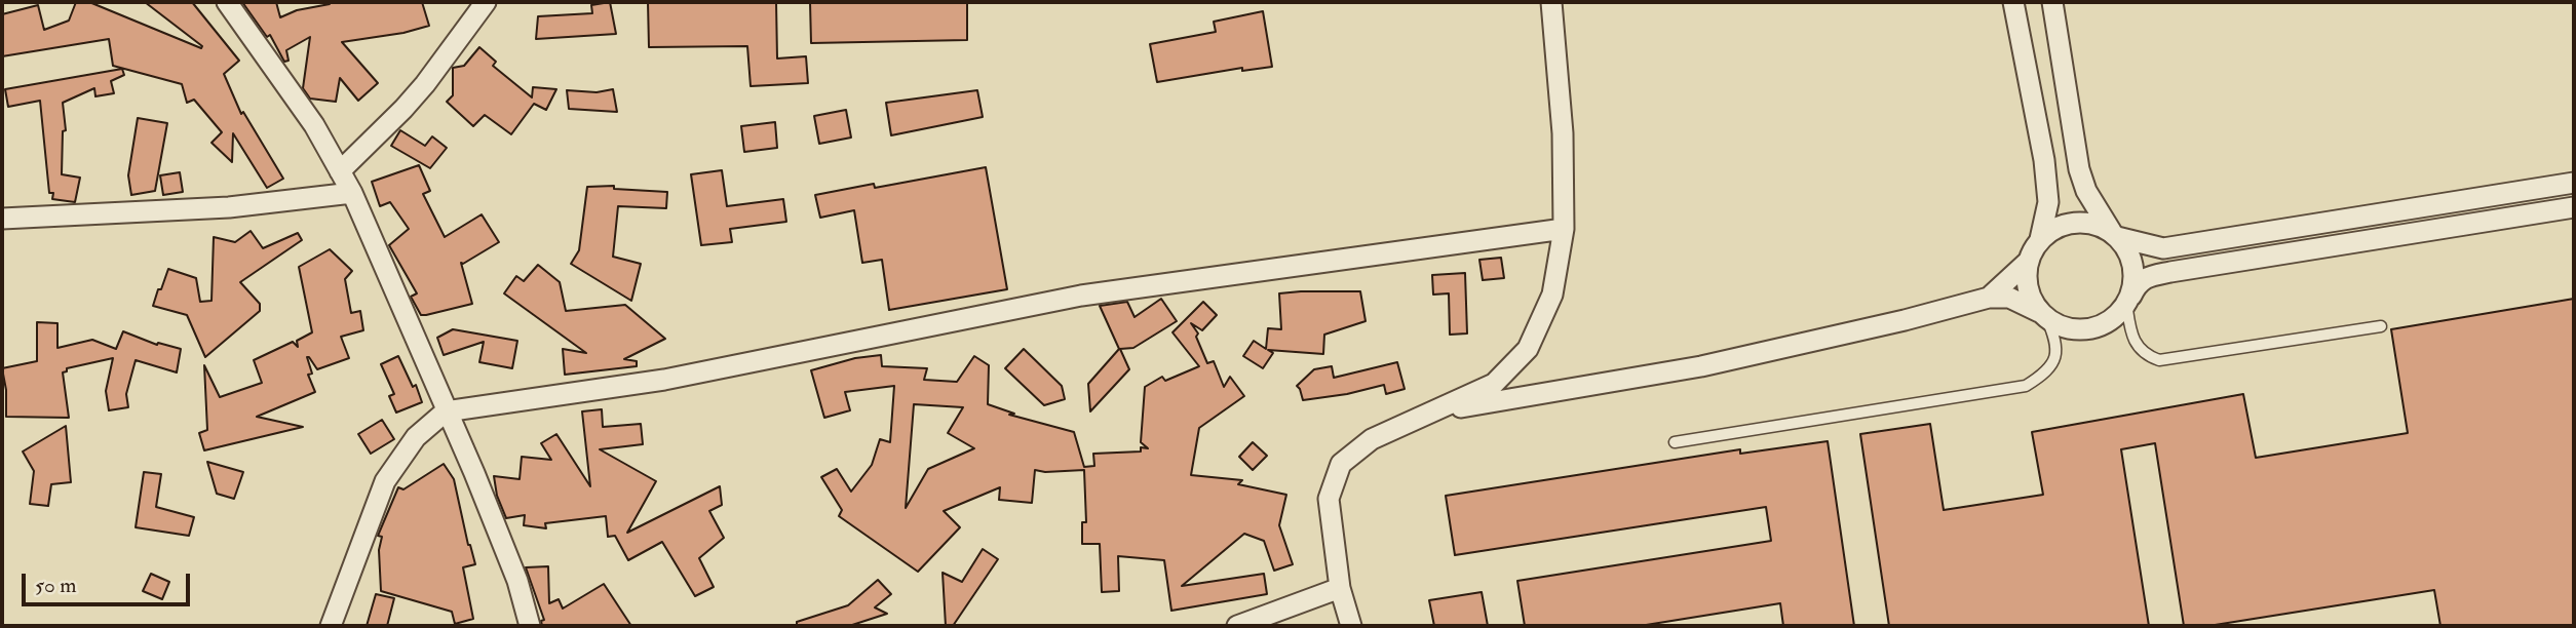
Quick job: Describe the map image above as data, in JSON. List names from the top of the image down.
{
  "scale_bar": "50 m"
}
